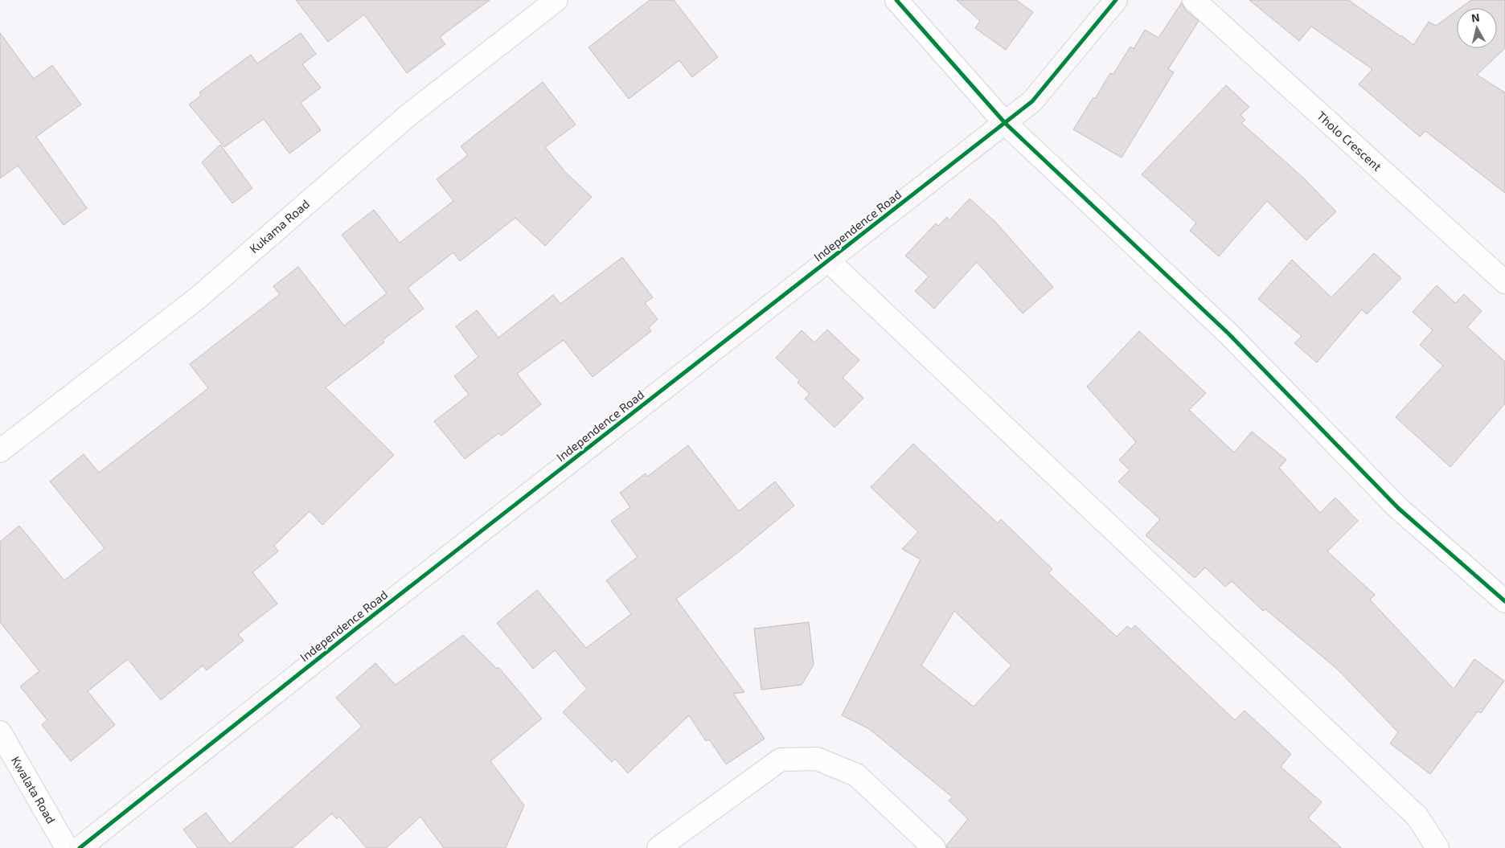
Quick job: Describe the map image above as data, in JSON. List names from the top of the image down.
{
  "streets": {
    "street": [
      "Tholo Crescent",
      "Independence Road",
      "Kukama Road",
      "Kwalata Road"
    ]
  },
  "north": "top"
}
